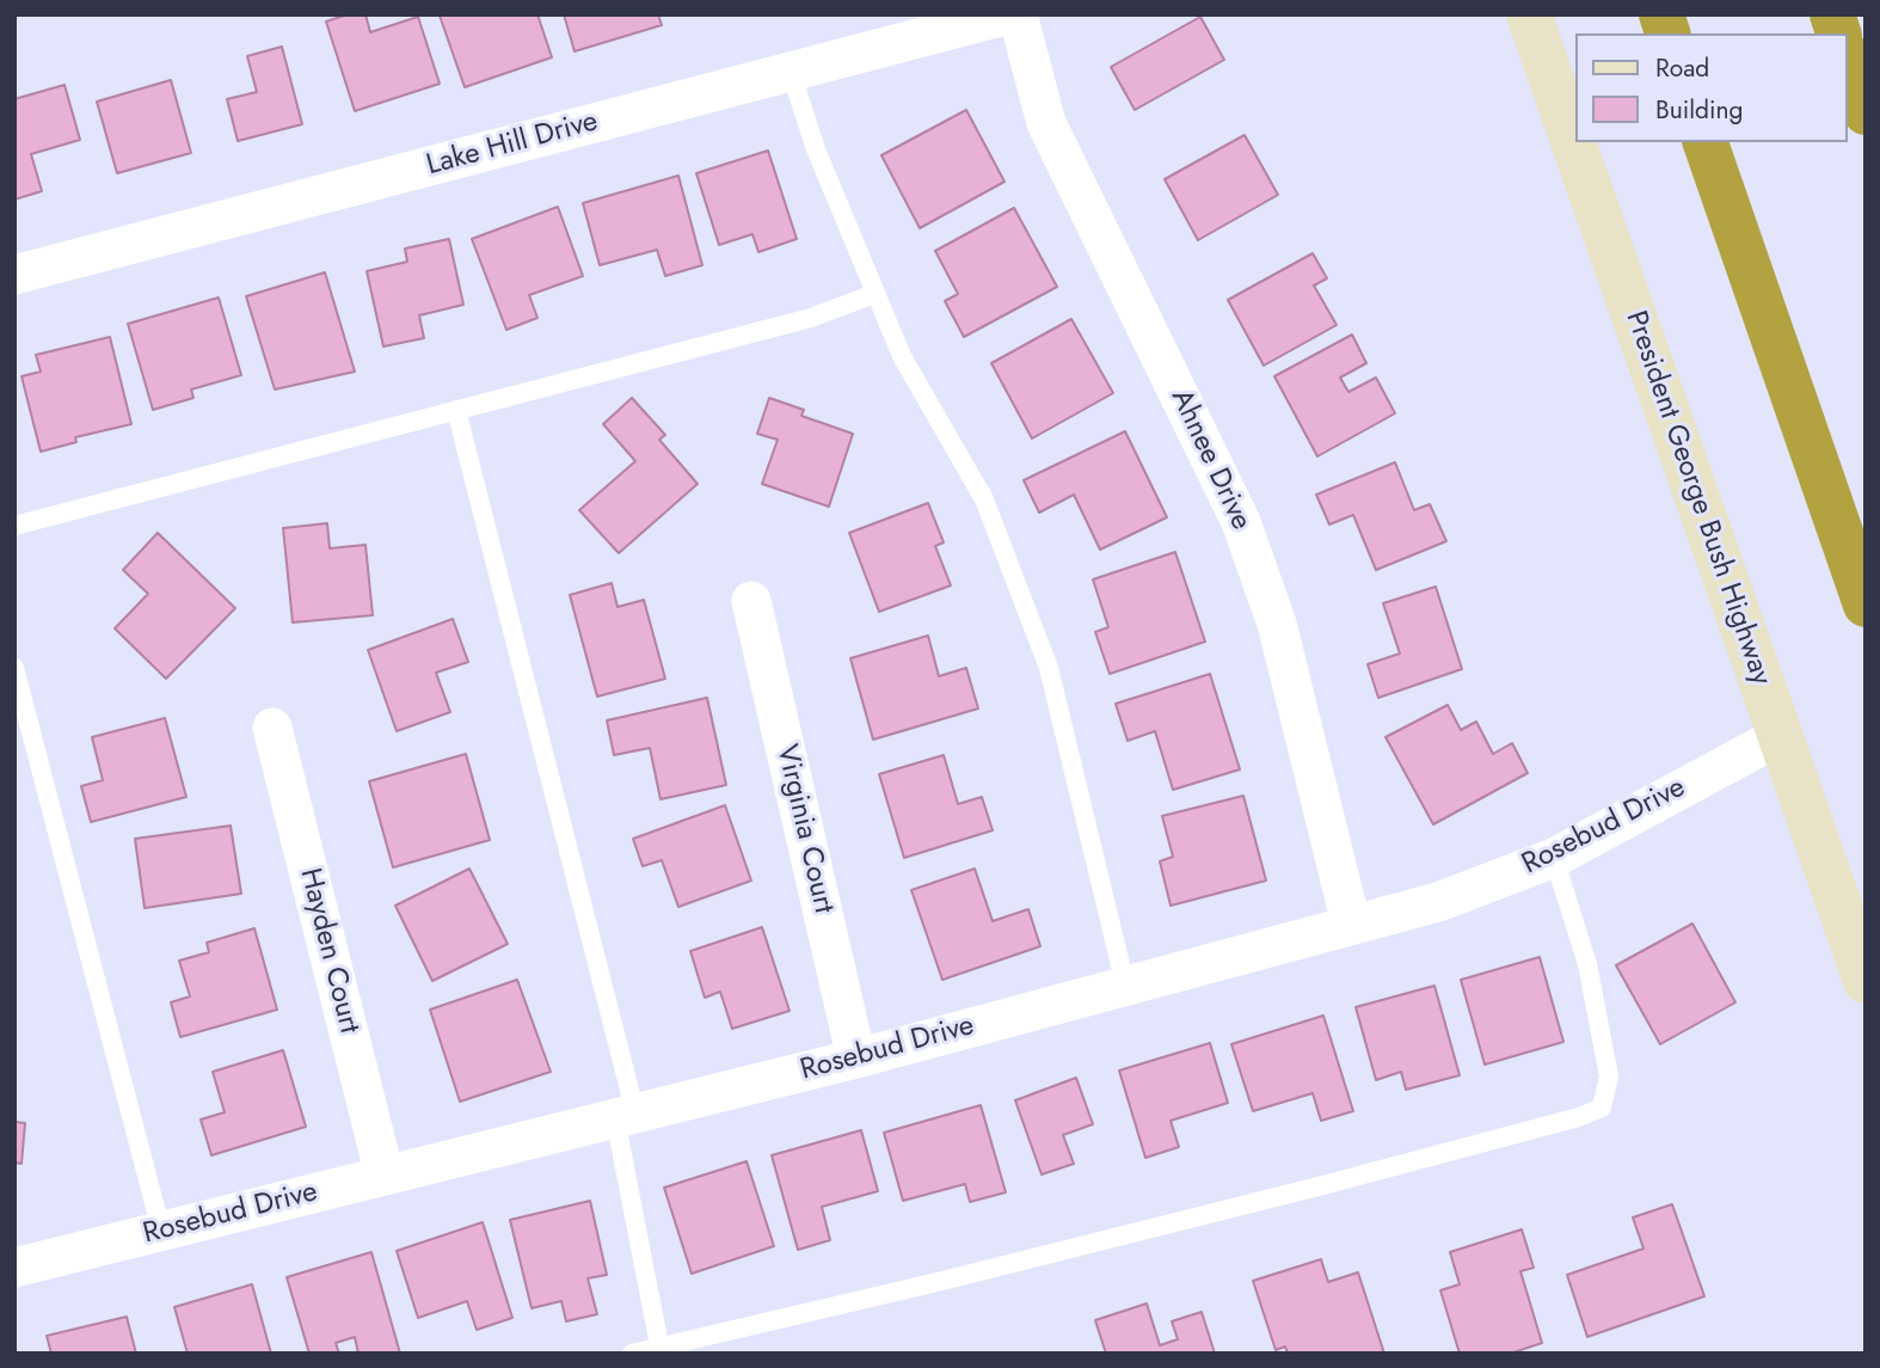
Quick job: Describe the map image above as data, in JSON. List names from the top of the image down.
{
  "streets": {
    "main road": ["President George Bush Highway"],
    "street": [
      "Lake Hill Drive",
      "Ahnee Drive",
      "Rosebud Drive",
      "Virginia Court",
      "Hayden Court"
    ]
  },
  "crossings": [
    ["Ahnee Drive", "Rosebud Drive"],
    ["President George Bush Highway", "Rosebud Drive"],
    ["Rosebud Drive", "Virginia Court"],
    ["Rosebud Drive", "Hayden Court"]
  ],
  "legend": ["Road", "Building"]
}
